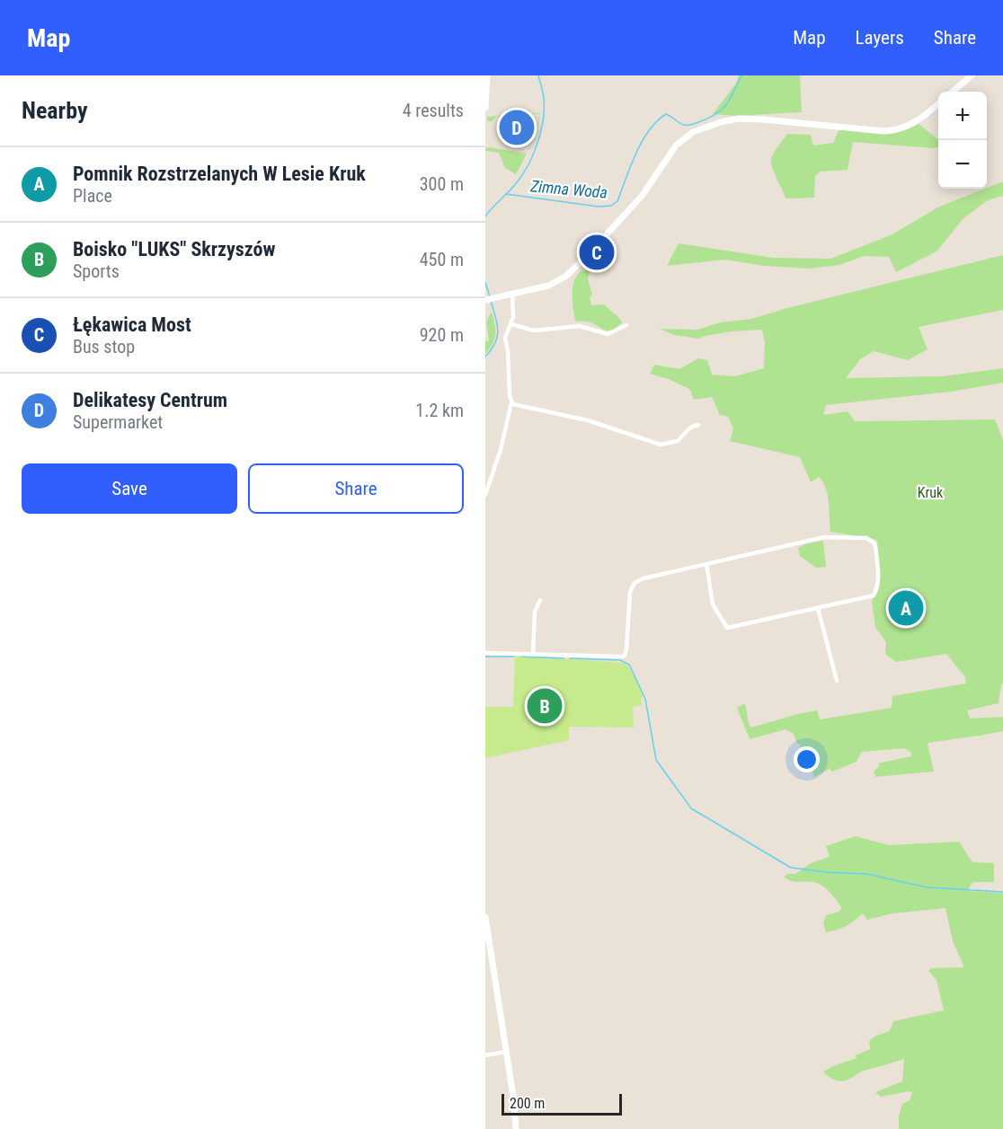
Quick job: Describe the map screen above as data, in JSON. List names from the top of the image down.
{
  "water": ["Zimna Woda"],
  "parks": ["Kruk"],
  "scale_bar": "200 m",
  "page": {
    "header": "Map",
    "nav": ["Map", "Layers", "Share"],
    "heading": ["Nearby", "4 results"],
    "map_buttons": ["+", "−"],
    "pins": [
      "D",
      "C",
      "A",
      "B"
    ],
    "list": [
      {
        "mark": "A",
        "name": "Pomnik Rozstrzelanych W Lesie Kruk",
        "note": "Place",
        "value": "300 m"
      },
      {
        "mark": "B",
        "name": "Boisko \"LUKS\" Skrzyszów",
        "note": "Sports",
        "value": "450 m"
      },
      {
        "mark": "C",
        "name": "Łękawica Most",
        "note": "Bus stop",
        "value": "920 m"
      },
      {
        "mark": "D",
        "name": "Delikatesy Centrum",
        "note": "Supermarket",
        "value": "1.2 km"
      }
    ],
    "buttons": ["Save", "Share"],
    "scale": "200 m"
  }
}
